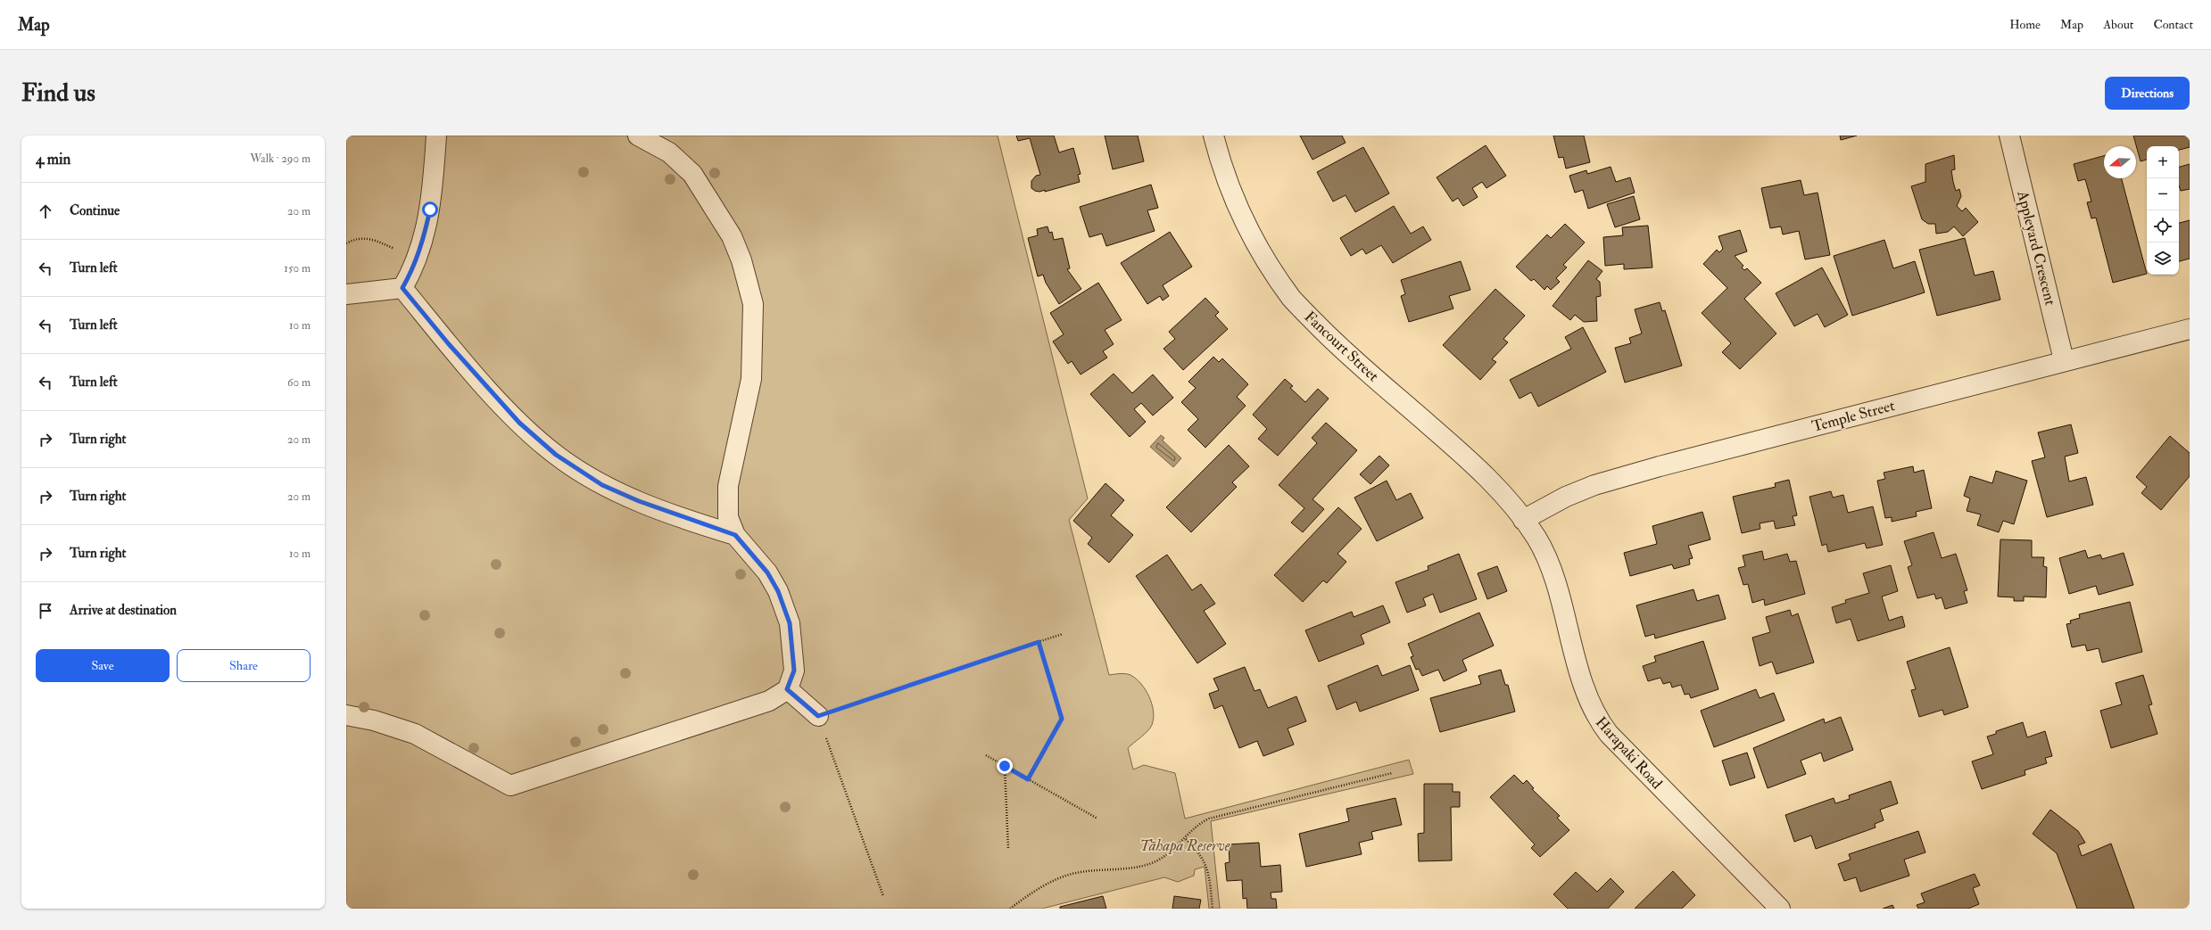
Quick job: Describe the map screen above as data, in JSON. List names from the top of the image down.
{
  "streets": {
    "street": [
      "Appleyard Crescent",
      "Fancourt Street",
      "Temple Street",
      "Harapaki Road"
    ]
  },
  "crossings": [
    ["Appleyard Crescent", "Temple Street"],
    ["Fancourt Street", "Temple Street"],
    ["Fancourt Street", "Harapaki Road"],
    ["Temple Street", "Harapaki Road"]
  ],
  "parks": ["Tāhapa Reserve"],
  "north": "left",
  "page": {
    "header": "Map",
    "nav": [
      "Home",
      "Map",
      "About",
      "Contact"
    ],
    "buttons": [
      "Directions",
      ["Save", "Share"]
    ],
    "title": "Find us",
    "heading": ["4 min", "Walk · 290 m"],
    "map_buttons": ["+", "−"],
    "list": [
      ["Continue", "20 m"],
      ["Turn left", "150 m"],
      ["Turn left", "10 m"],
      ["Turn left", "60 m"],
      ["Turn right", "20 m"],
      ["Turn right", "20 m"],
      ["Turn right", "10 m"],
      "Arrive at destination"
    ]
  }
}
